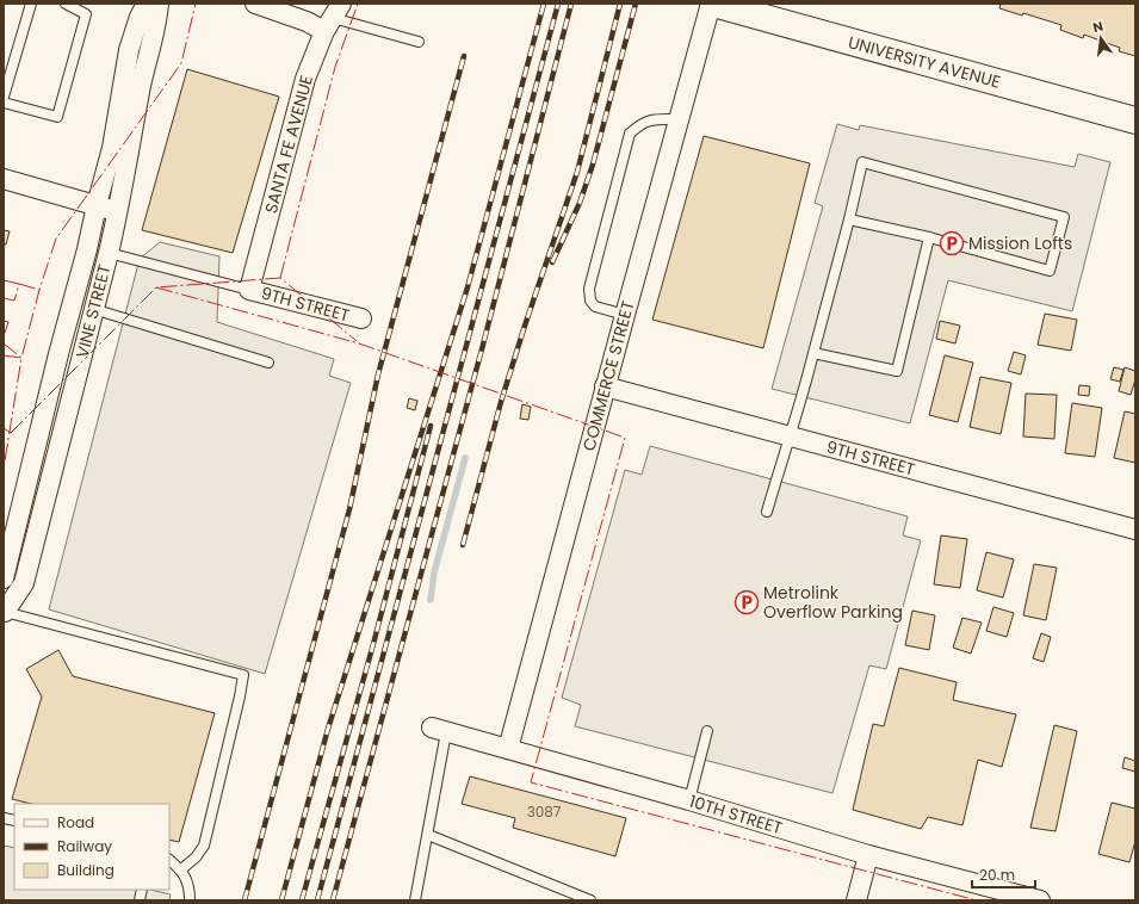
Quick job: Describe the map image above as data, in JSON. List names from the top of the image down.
{
  "streets": {
    "main road": ["UNIVERSITY AVENUE"],
    "street": [
      "SANTA FE AVENUE",
      "9TH STREET",
      "VINE STREET",
      "COMMERCE STREET",
      "10TH STREET"
    ]
  },
  "crossings": [
    ["UNIVERSITY AVENUE", "COMMERCE STREET"],
    ["SANTA FE AVENUE", "9TH STREET"],
    ["9TH STREET", "COMMERCE STREET"],
    ["COMMERCE STREET", "10TH STREET"]
  ],
  "places": {
    "parking": ["Mission Lofts", "Metrolink Overflow Parking"]
  },
  "house_numbers": ["3087"],
  "legend": ["Road", "Railway", "Building"],
  "scale_bar": "20 m",
  "north": "top"
}
